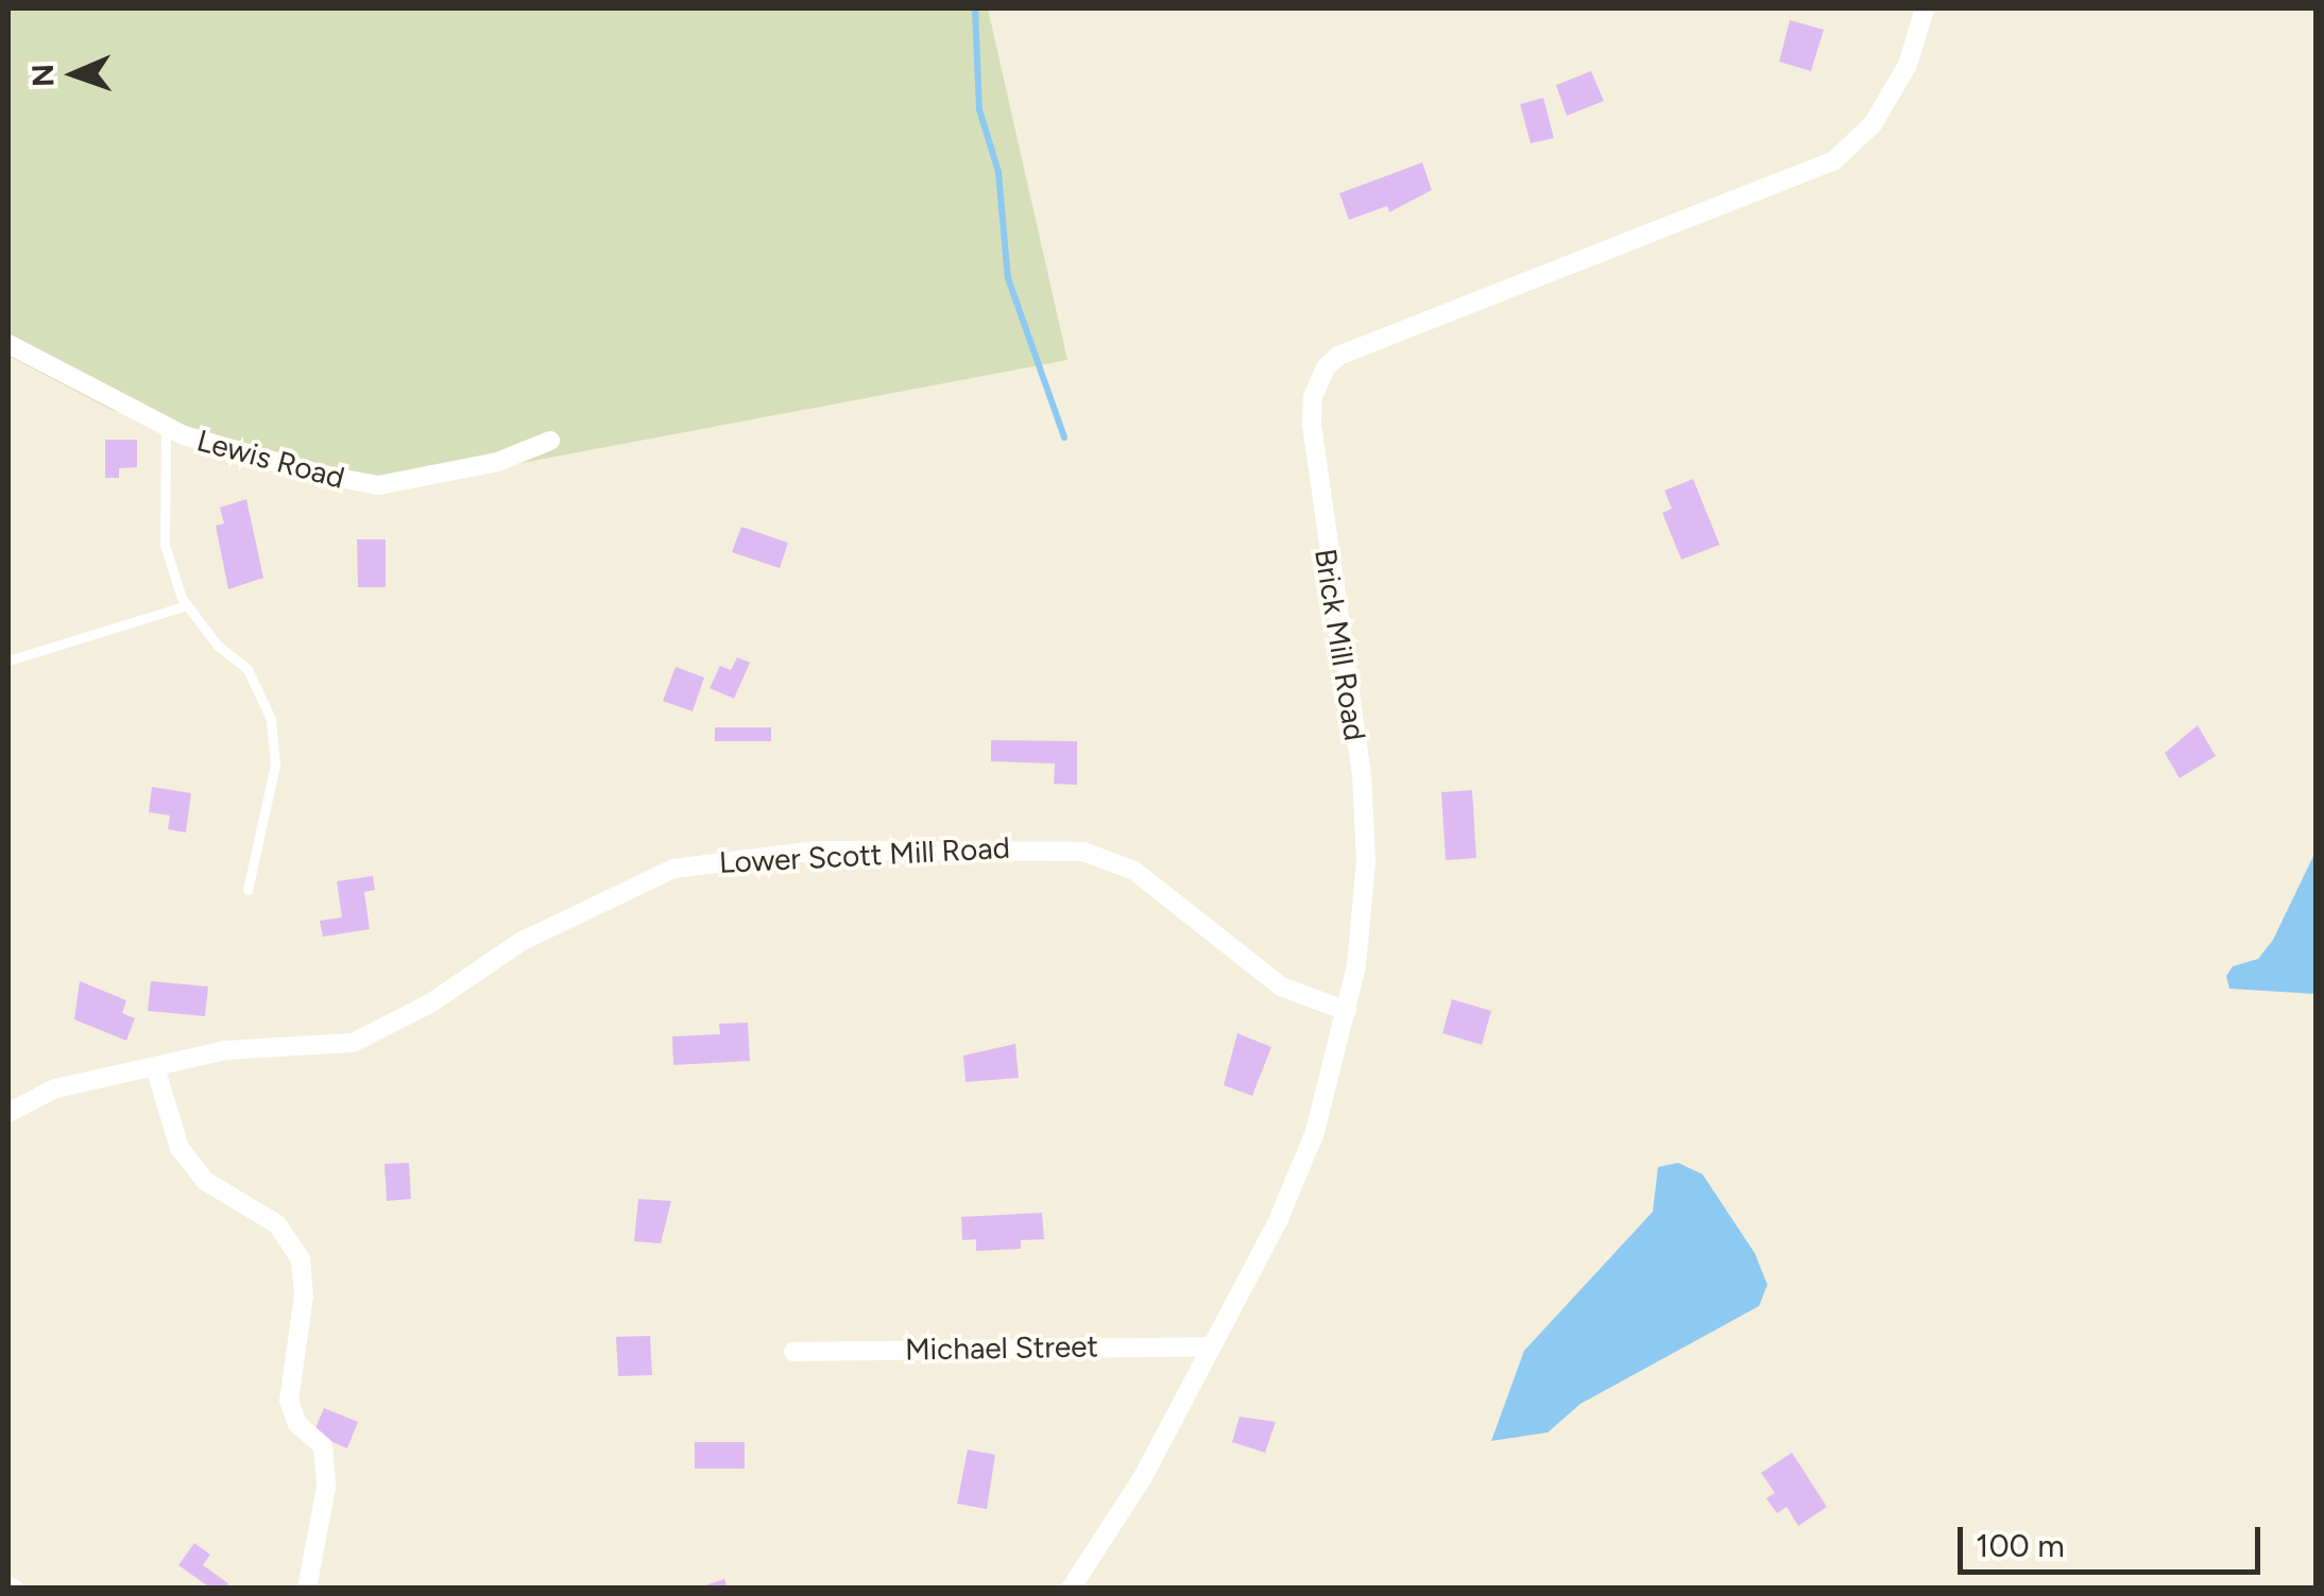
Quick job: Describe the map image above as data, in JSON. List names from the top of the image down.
{
  "streets": {
    "street": [
      "Lewis Road",
      "Brick Mill Road",
      "Lower Scott Mill Road",
      "Michael Street"
    ]
  },
  "crossings": [
    ["Brick Mill Road", "Lower Scott Mill Road"],
    ["Brick Mill Road", "Michael Street"]
  ],
  "scale_bar": "100 m",
  "north": "left"
}
